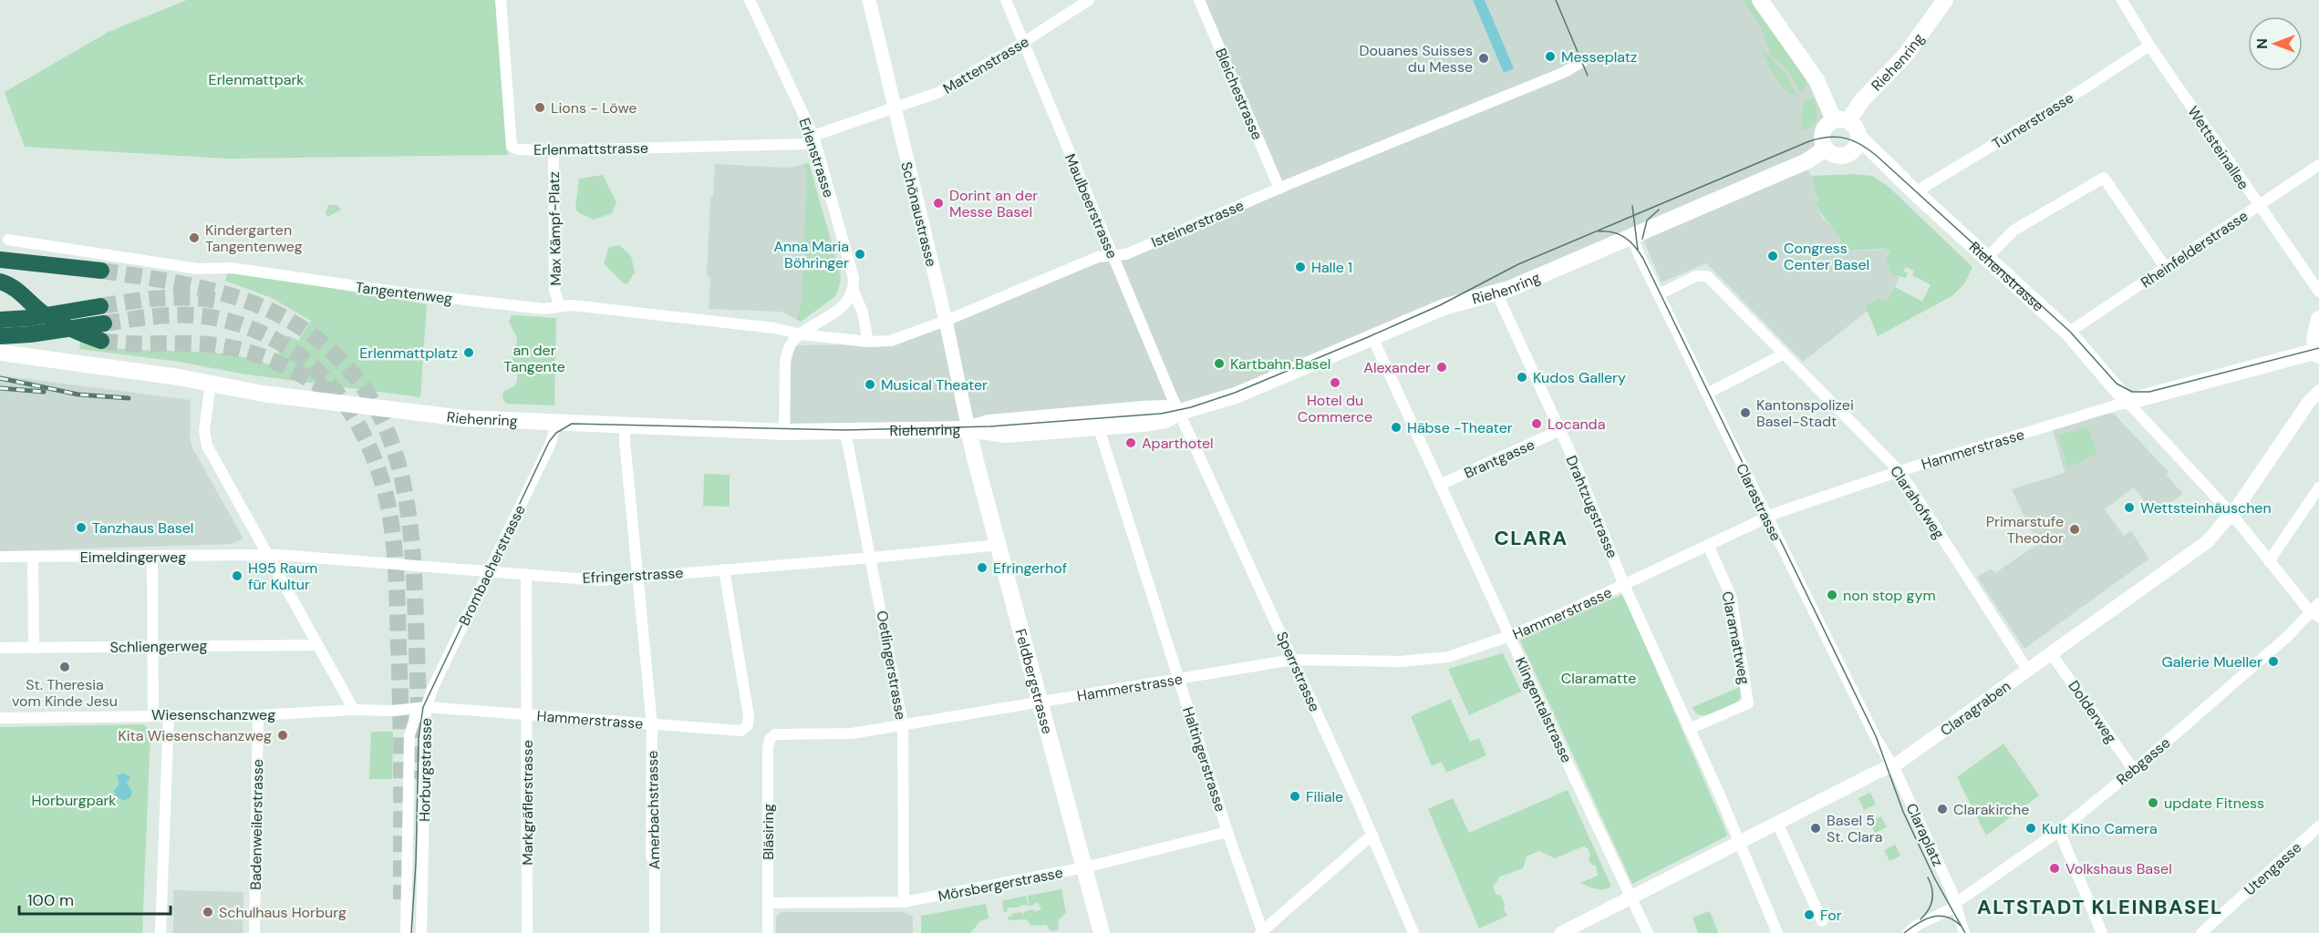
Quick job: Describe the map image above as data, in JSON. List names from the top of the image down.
{
  "streets": {
    "main road": [
      "Riehenring",
      "Riehenstrasse",
      "Hammerstrasse",
      "Feldbergstrasse"
    ],
    "street": [
      "Mattenstrasse",
      "Bleichestrasse",
      "Turnerstrasse",
      "Wettsteinallee",
      "Erlenmattstrasse",
      "Erlenstrasse",
      "Maulbeerstrasse",
      "Schönaustrasse",
      "Isteinerstrasse",
      "Max Kämpf-Platz",
      "Rheinfelderstrasse",
      "Tangentenweg",
      "Brantgasse",
      "Clarastrasse",
      "Clarahofweg",
      "Drahtzugstrasse",
      "Eimeldingerweg",
      "Brombacherstrasse",
      "Efringerstrasse",
      "Claramattweg",
      "Schliengerweg",
      "Oetlingerstrasse",
      "Sperrstrasse",
      "Claragraben",
      "Klingentalstrasse",
      "Dolderweg",
      "Wiesenschanzweg",
      "Haltingerstrasse",
      "Rebgasse",
      "Horburgstrasse",
      "Markgräflerstrasse",
      "Amerbachstrasse",
      "Badenweilerstrasse",
      "Bläsiring",
      "Claraplatz",
      "Utengasse",
      "Mörsbergerstrasse"
    ]
  },
  "crossings": [
    ["Riehenring", "Maulbeerstrasse"],
    ["Riehenring", "Schönaustrasse"],
    ["Riehenring", "Riehenstrasse"],
    ["Riehenring", "Clarastrasse"],
    ["Riehenring", "Drahtzugstrasse"],
    ["Riehenring", "Brombacherstrasse"],
    ["Riehenring", "Oetlingerstrasse"],
    ["Riehenring", "Sperrstrasse"],
    ["Riehenring", "Feldbergstrasse"],
    ["Riehenring", "Klingentalstrasse"],
    ["Riehenring", "Haltingerstrasse"],
    ["Riehenring", "Amerbachstrasse"],
    ["Mattenstrasse", "Erlenmattstrasse"],
    ["Mattenstrasse", "Erlenstrasse"],
    ["Mattenstrasse", "Maulbeerstrasse"],
    ["Mattenstrasse", "Schönaustrasse"],
    ["Bleichestrasse", "Isteinerstrasse"],
    ["Turnerstrasse", "Wettsteinallee"],
    ["Turnerstrasse", "Riehenstrasse"],
    ["Wettsteinallee", "Rheinfelderstrasse"],
    ["Erlenmattstrasse", "Erlenstrasse"],
    ["Erlenmattstrasse", "Max Kämpf-Platz"],
    ["Erlenstrasse", "Isteinerstrasse"],
    ["Maulbeerstrasse", "Isteinerstrasse"],
    ["Maulbeerstrasse", "Sperrstrasse"],
    ["Schönaustrasse", "Isteinerstrasse"],
    ["Schönaustrasse", "Feldbergstrasse"],
    ["Isteinerstrasse", "Tangentenweg"],
    ["Max Kämpf-Platz", "Tangentenweg"],
    ["Rheinfelderstrasse", "Riehenstrasse"],
    ["Riehenstrasse", "Hammerstrasse"],
    ["Hammerstrasse", "Clarastrasse"],
    ["Hammerstrasse", "Clarahofweg"],
    ["Hammerstrasse", "Drahtzugstrasse"],
    ["Hammerstrasse", "Brombacherstrasse"],
    ["Hammerstrasse", "Efringerstrasse"],
    ["Hammerstrasse", "Claramattweg"],
    ["Hammerstrasse", "Oetlingerstrasse"],
    ["Hammerstrasse", "Sperrstrasse"],
    ["Hammerstrasse", "Feldbergstrasse"],
    ["Hammerstrasse", "Klingentalstrasse"],
    ["Hammerstrasse", "Wiesenschanzweg"],
    ["Hammerstrasse", "Haltingerstrasse"],
    ["Hammerstrasse", "Horburgstrasse"],
    ["Hammerstrasse", "Markgräflerstrasse"],
    ["Hammerstrasse", "Amerbachstrasse"],
    ["Hammerstrasse", "Bläsiring"],
    ["Brantgasse", "Drahtzugstrasse"],
    ["Brantgasse", "Klingentalstrasse"],
    ["Clarastrasse", "Clarahofweg"],
    ["Clarastrasse", "Claragraben"],
    ["Clarastrasse", "Claraplatz"],
    ["Clarahofweg", "Claragraben"],
    ["Drahtzugstrasse", "Claramattweg"],
    ["Drahtzugstrasse", "Claragraben"],
    ["Eimeldingerweg", "Efringerstrasse"],
    ["Brombacherstrasse", "Efringerstrasse"],
    ["Brombacherstrasse", "Wiesenschanzweg"],
    ["Brombacherstrasse", "Horburgstrasse"],
    ["Efringerstrasse", "Oetlingerstrasse"],
    ["Efringerstrasse", "Feldbergstrasse"],
    ["Efringerstrasse", "Markgräflerstrasse"],
    ["Efringerstrasse", "Amerbachstrasse"],
    ["Oetlingerstrasse", "Mörsbergerstrasse"],
    ["Feldbergstrasse", "Mörsbergerstrasse"],
    ["Claragraben", "Klingentalstrasse"],
    ["Claragraben", "Dolderweg"],
    ["Claragraben", "Claraplatz"],
    ["Dolderweg", "Rebgasse"],
    ["Wiesenschanzweg", "Horburgstrasse"],
    ["Wiesenschanzweg", "Badenweilerstrasse"],
    ["Haltingerstrasse", "Mörsbergerstrasse"],
    ["Rebgasse", "Claraplatz"],
    ["Bläsiring", "Mörsbergerstrasse"]
  ],
  "districts": ["CLARA", "ALTSTADT KLEINBASEL"],
  "parks": [
    "Erlenmattpark",
    "an der Tangente",
    "Claramatte",
    "Horburgpark"
  ],
  "places": [
    "Messeplatz",
    "Douanes Suisses du Messe",
    "Lions - Löwe",
    "Dorint an der Messe Basel",
    "Kindergarten Tangentenweg",
    "Anna Maria Böhringer",
    "Congress Center Basel",
    "Halle 1",
    "Erlenmattplatz",
    "Kartbahn Basel",
    "Alexander",
    "Kudos Gallery",
    "Hotel du Commerce",
    "Musical Theater",
    "Kantonspolizei Basel-Stadt",
    "Locanda",
    "Häbse -Theater",
    "Aparthotel",
    "Wettsteinhäuschen",
    "Tanzhaus Basel",
    "Primarstufe Theodor",
    "Efringerhof",
    "H95 Raum für Kultur",
    "non stop gym",
    "Galerie Mueller",
    "St. Theresia vom Kinde Jesu",
    "Kita Wiesenschanzweg",
    "Filiale",
    "update Fitness",
    "Clarakirche",
    "Basel 5 St. Clara",
    "Kult Kino Camera",
    "Volkshaus Basel",
    "Schulhaus Horburg",
    "For"
  ],
  "scale_bar": "100 m",
  "north": "left"
}
